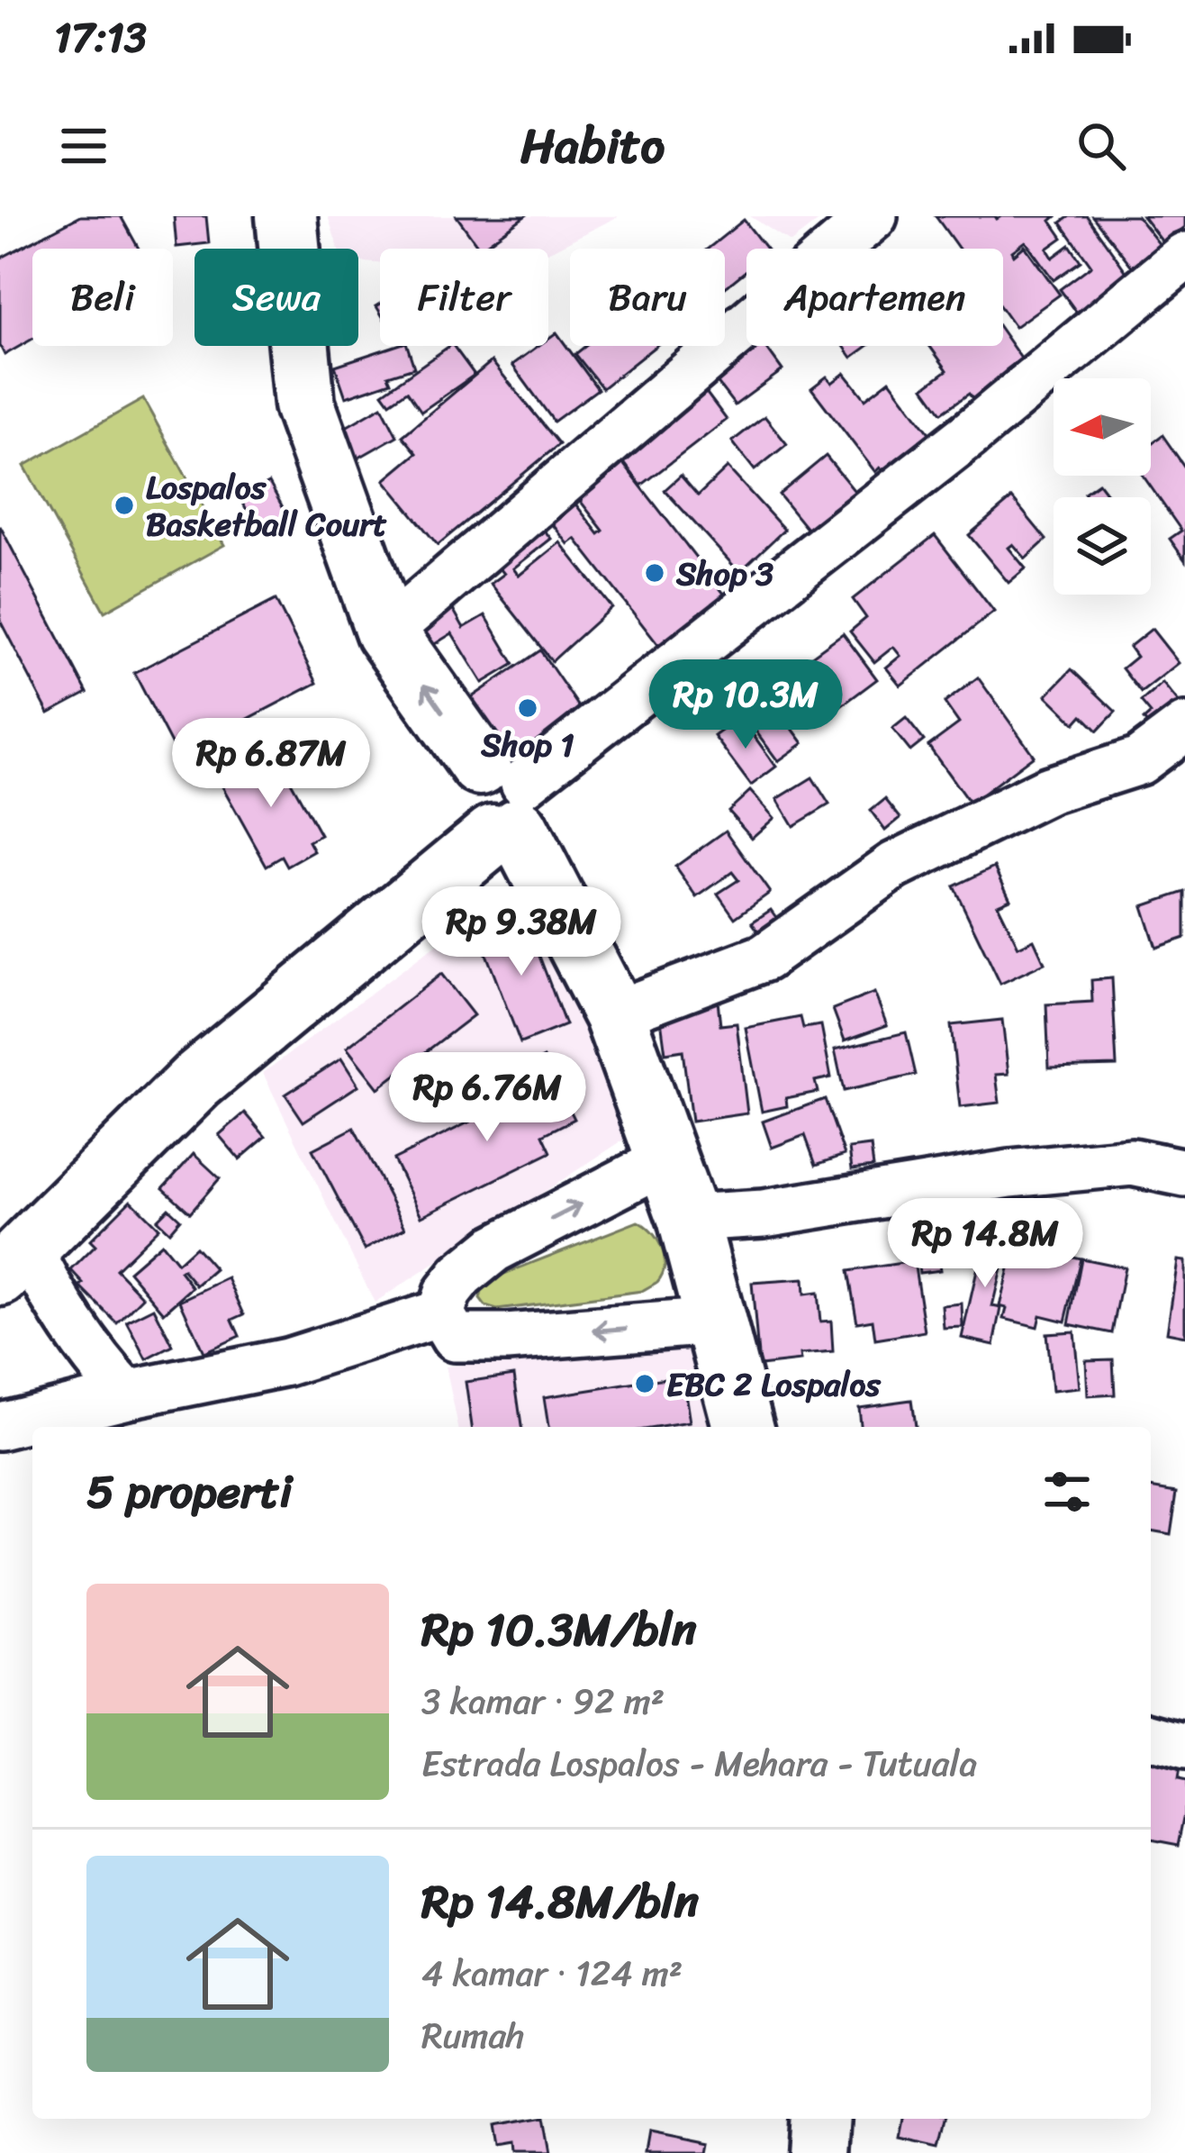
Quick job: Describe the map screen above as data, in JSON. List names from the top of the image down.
{
  "places": [
    "Lospalos Basketball Court",
    "Shop 3",
    "Shop 1",
    "EBC 2 Lospalos"
  ],
  "north": "left",
  "page": {
    "status": "17:13",
    "header": "Habito",
    "chip": [
      "Beli",
      "Sewa",
      "Filter",
      "Baru",
      "Apartemen"
    ],
    "price": [
      "Rp 10.3M",
      "Rp 6.87M",
      "Rp 9.38M",
      "Rp 6.76M",
      "Rp 14.8M"
    ],
    "heading": "5 properti",
    "list": [
      {
        "name": "Rp 10.3M/bln",
        "note": "3 kamar · 92 m² · Estrada Lospalos - Mehara - Tutuala"
      },
      {
        "name": "Rp 14.8M/bln",
        "note": "4 kamar · 124 m² · Rumah"
      }
    ]
  }
}
